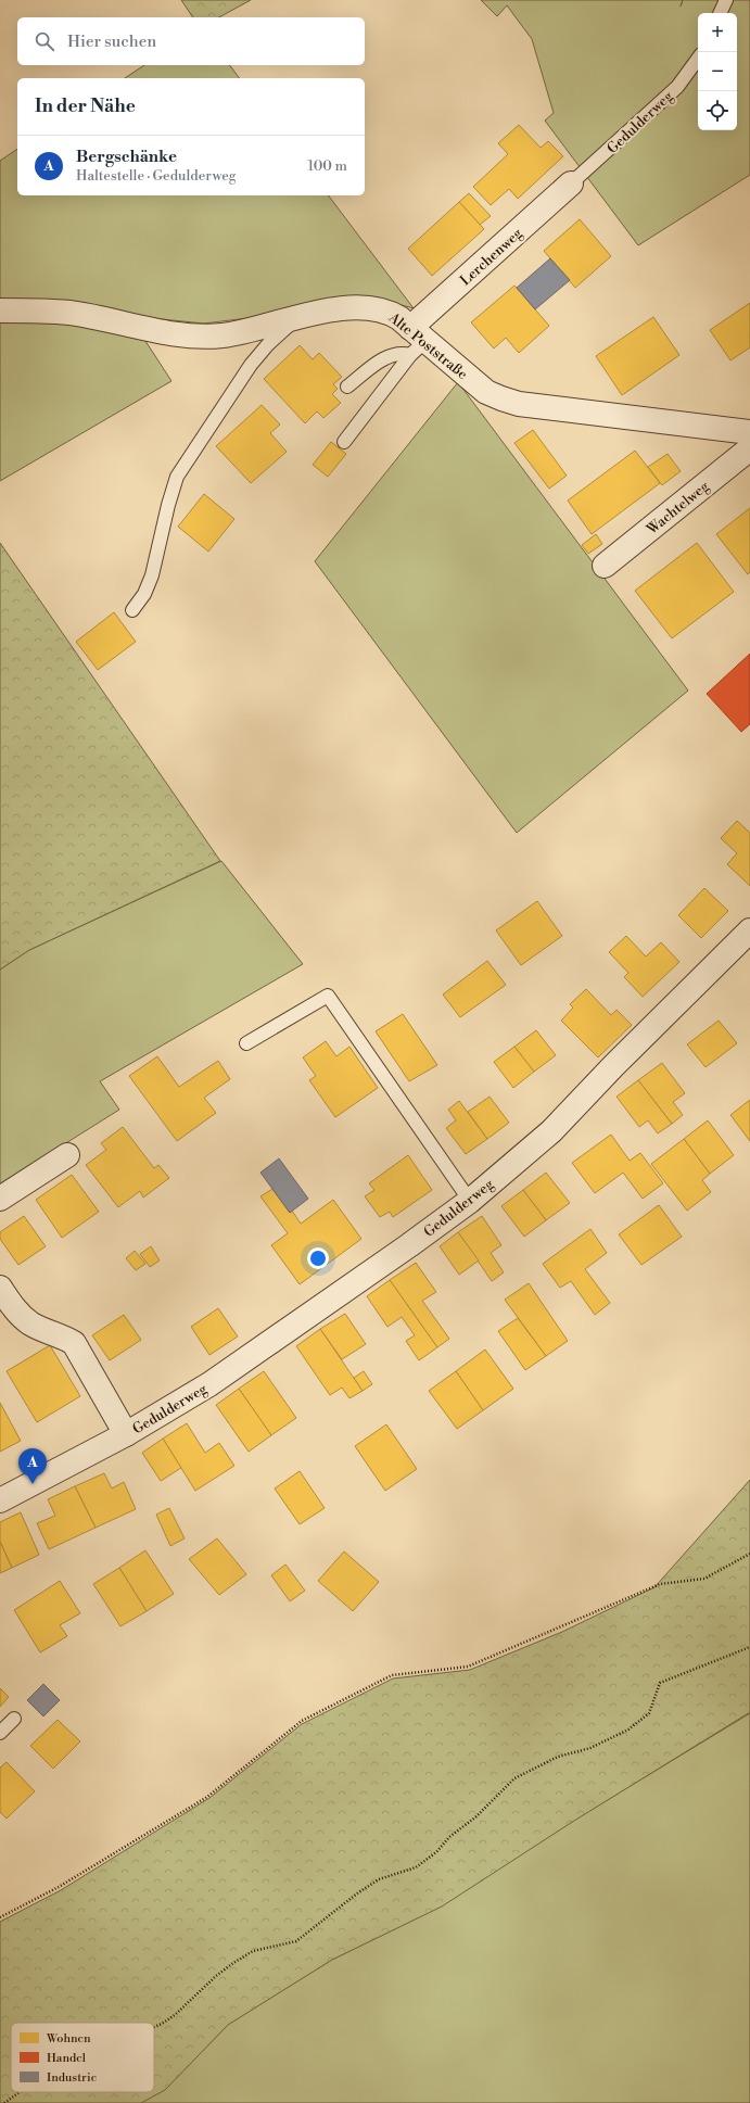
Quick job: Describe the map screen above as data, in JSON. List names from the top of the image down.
{
  "streets": {
    "street": [
      "Gedulderweg",
      "Lerchenweg",
      "Alte Poststraße",
      "Wachtelweg"
    ]
  },
  "crossings": [
    ["Gedulderweg", "Lerchenweg"],
    ["Lerchenweg", "Alte Poststraße"]
  ],
  "legend": ["Wohnen", "Handel", "Industrie"],
  "page": {
    "map_buttons": ["+", "−"],
    "search": "Hier suchen",
    "heading": "In der Nähe",
    "list": [
      {
        "mark": "A",
        "name": "Bergschänke",
        "note": "Haltestelle · Gedulderweg",
        "value": "100 m"
      }
    ],
    "pins": "A"
  }
}
